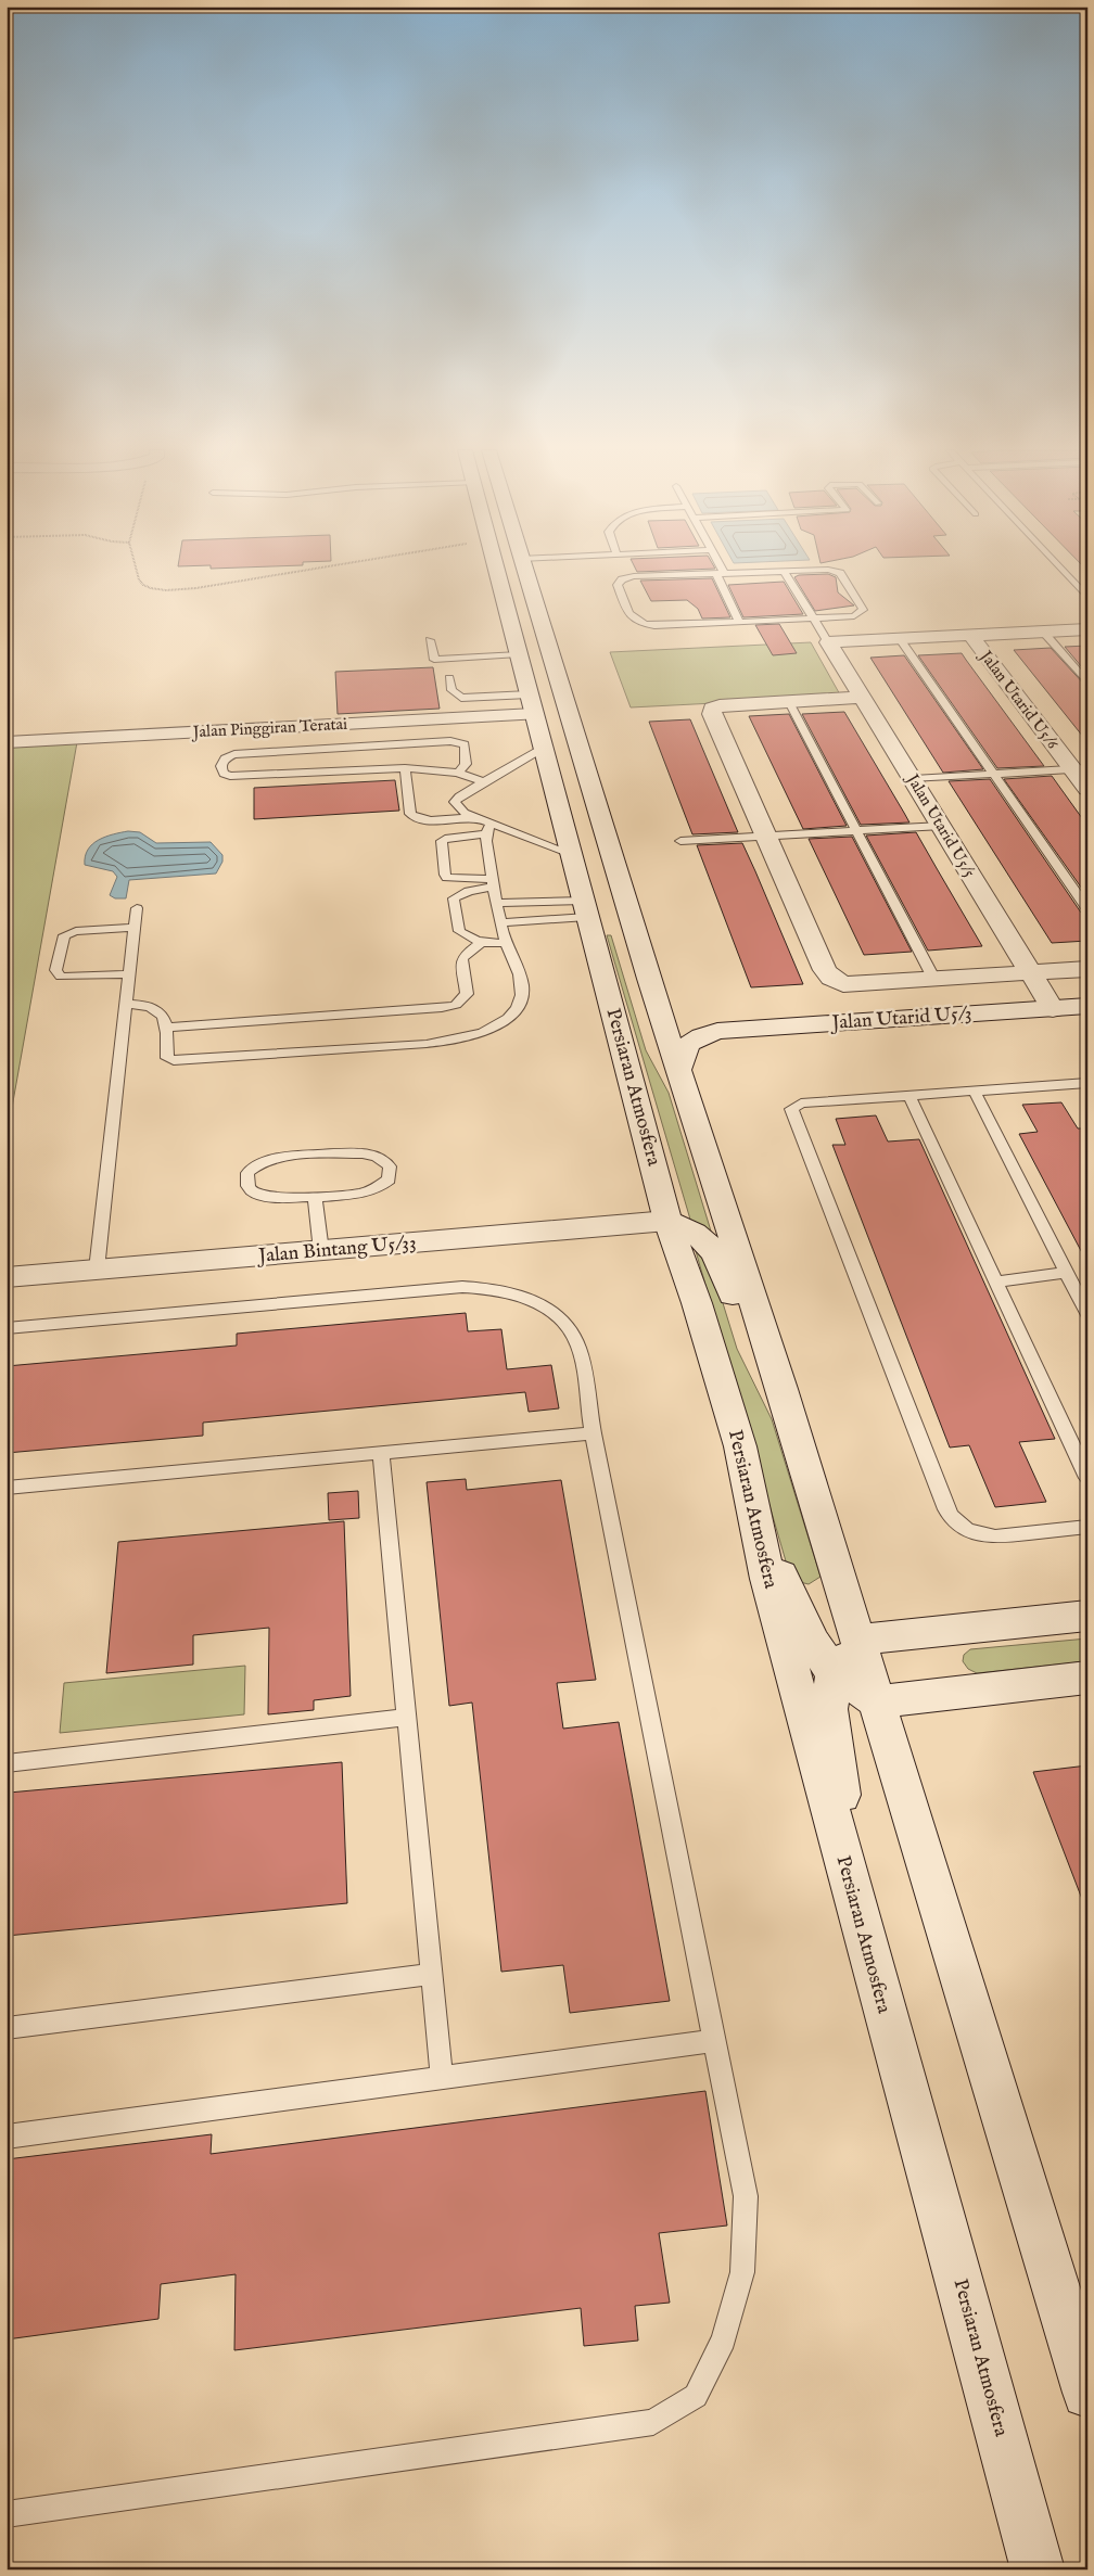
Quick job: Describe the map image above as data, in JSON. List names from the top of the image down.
{
  "streets": {
    "street": [
      "Jalan Utarid U5/6",
      "Jalan Pinggiran Teratai",
      "Jalan Utarid U5/5",
      "Jalan Utarid U5/3",
      "Persiaran Atmosfera",
      "Jalan Bintang U5/33"
    ]
  },
  "crossings": [
    ["Jalan Pinggiran Teratai", "Persiaran Atmosfera"],
    ["Jalan Utarid U5/5", "Jalan Utarid U5/3"],
    ["Persiaran Atmosfera", "Jalan Bintang U5/33"]
  ]
}
